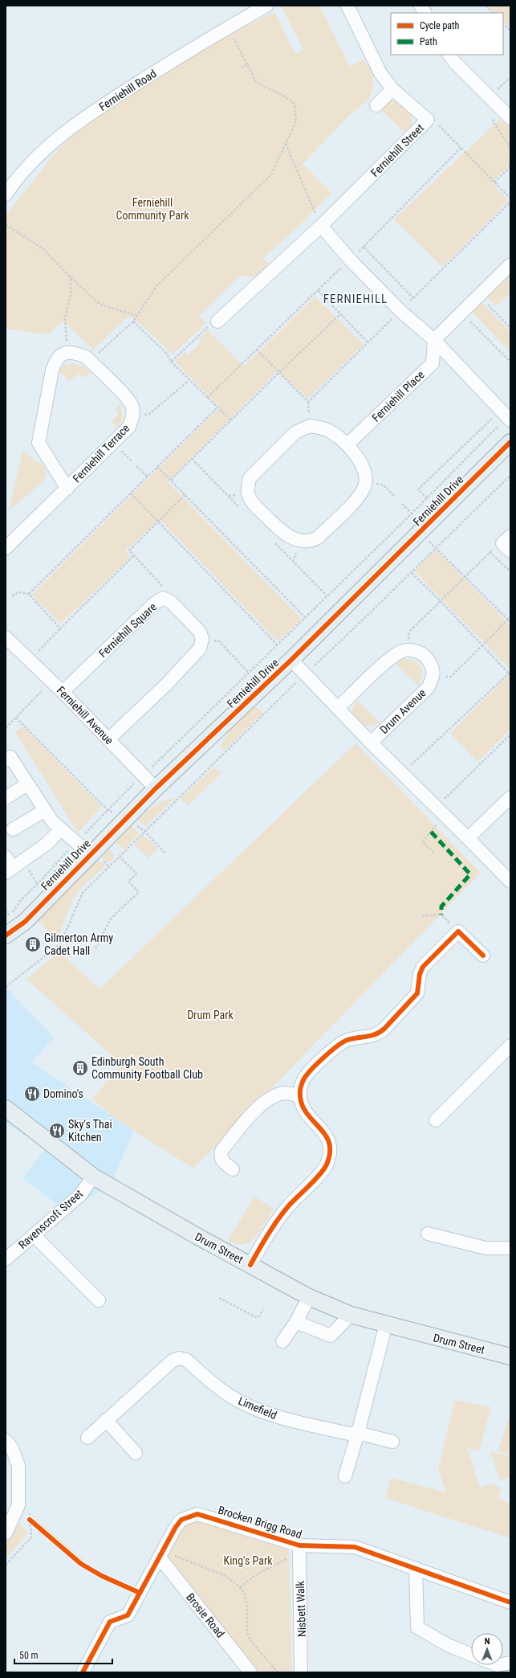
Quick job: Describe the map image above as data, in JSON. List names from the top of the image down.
{
  "streets": {
    "main road": ["Ferniehill Drive", "Drum Street"],
    "street": [
      "Ferniehill Road",
      "Ferniehill Street",
      "Ferniehill Place",
      "Ferniehill Terrace",
      "Ferniehill Square",
      "Drum Avenue",
      "Ferniehill Avenue",
      "Ravenscroft Street",
      "Limefield",
      "Brocken Brigg Road",
      "Nisbett Walk",
      "Brosie Road"
    ]
  },
  "crossings": [
    ["Ferniehill Drive", "Drum Avenue"],
    ["Ferniehill Drive", "Ferniehill Avenue"],
    ["Ferniehill Square", "Ferniehill Avenue"],
    ["Ravenscroft Street", "Drum Street"],
    ["Brocken Brigg Road", "Nisbett Walk"],
    ["Brocken Brigg Road", "Brosie Road"]
  ],
  "districts": ["FERNIEHILL"],
  "parks": ["Ferniehill Community Park", "Drum Park", "King's Park"],
  "places": {
    "building": ["Gilmerton Army Cadet Hall", "Edinburgh South Community Football Club"],
    "restaurant": ["Domino's", "Sky's Thai Kitchen"]
  },
  "legend": ["Cycle path", "Path"],
  "scale_bar": "50 m",
  "north": "top"
}
